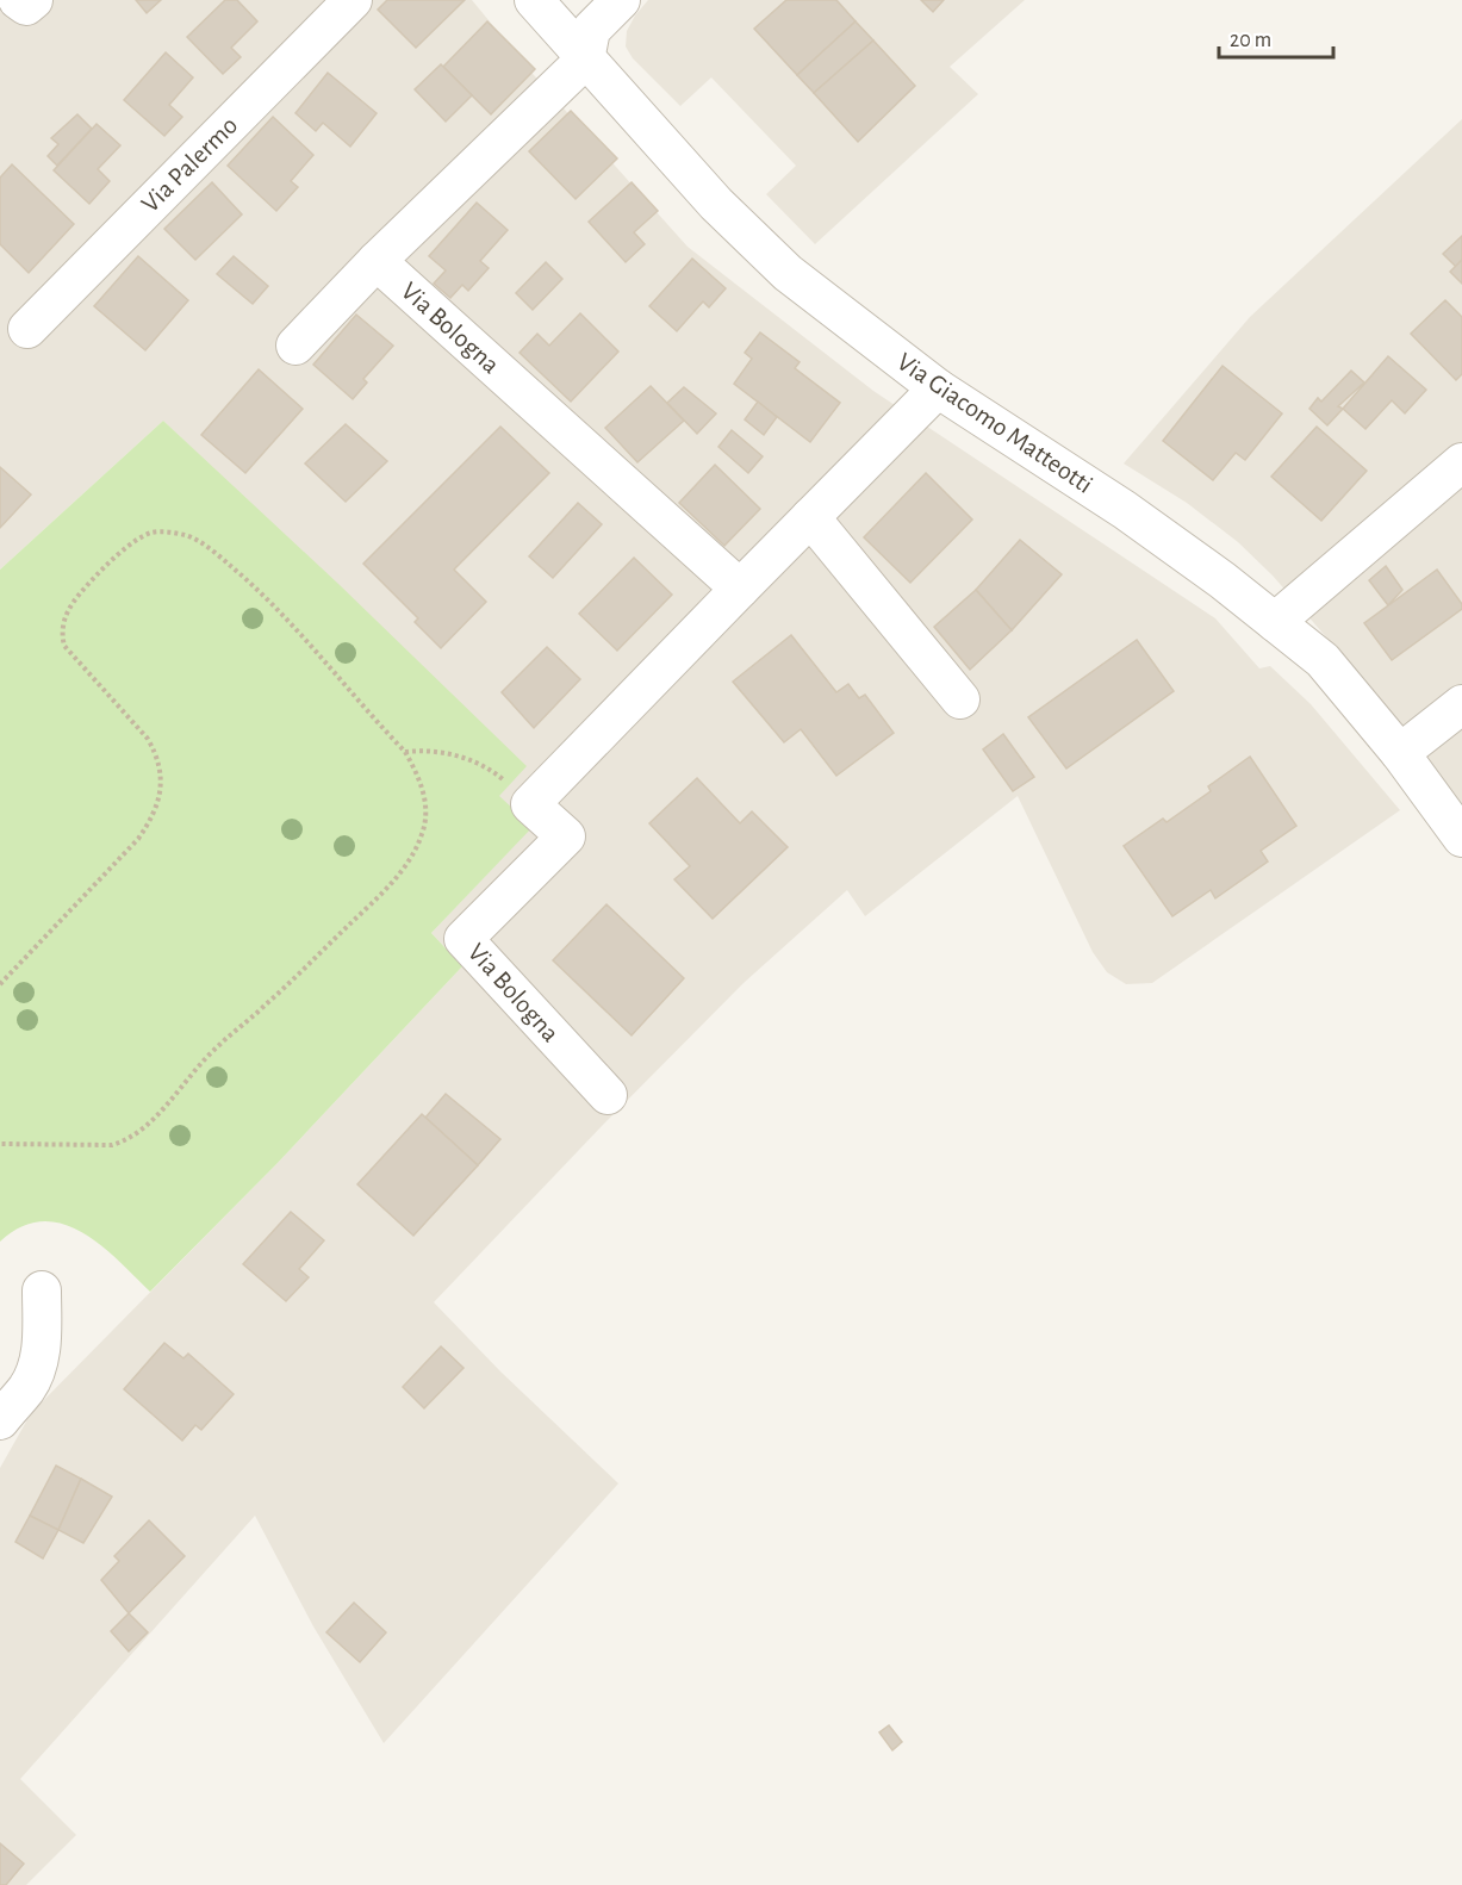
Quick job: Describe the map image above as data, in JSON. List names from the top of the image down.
{
  "streets": {
    "street": ["Via Palermo", "Via Bologna", "Via Giacomo Matteotti"]
  },
  "crossings": [
    ["Via Bologna", "Via Giacomo Matteotti"]
  ],
  "scale_bar": "20 m"
}
